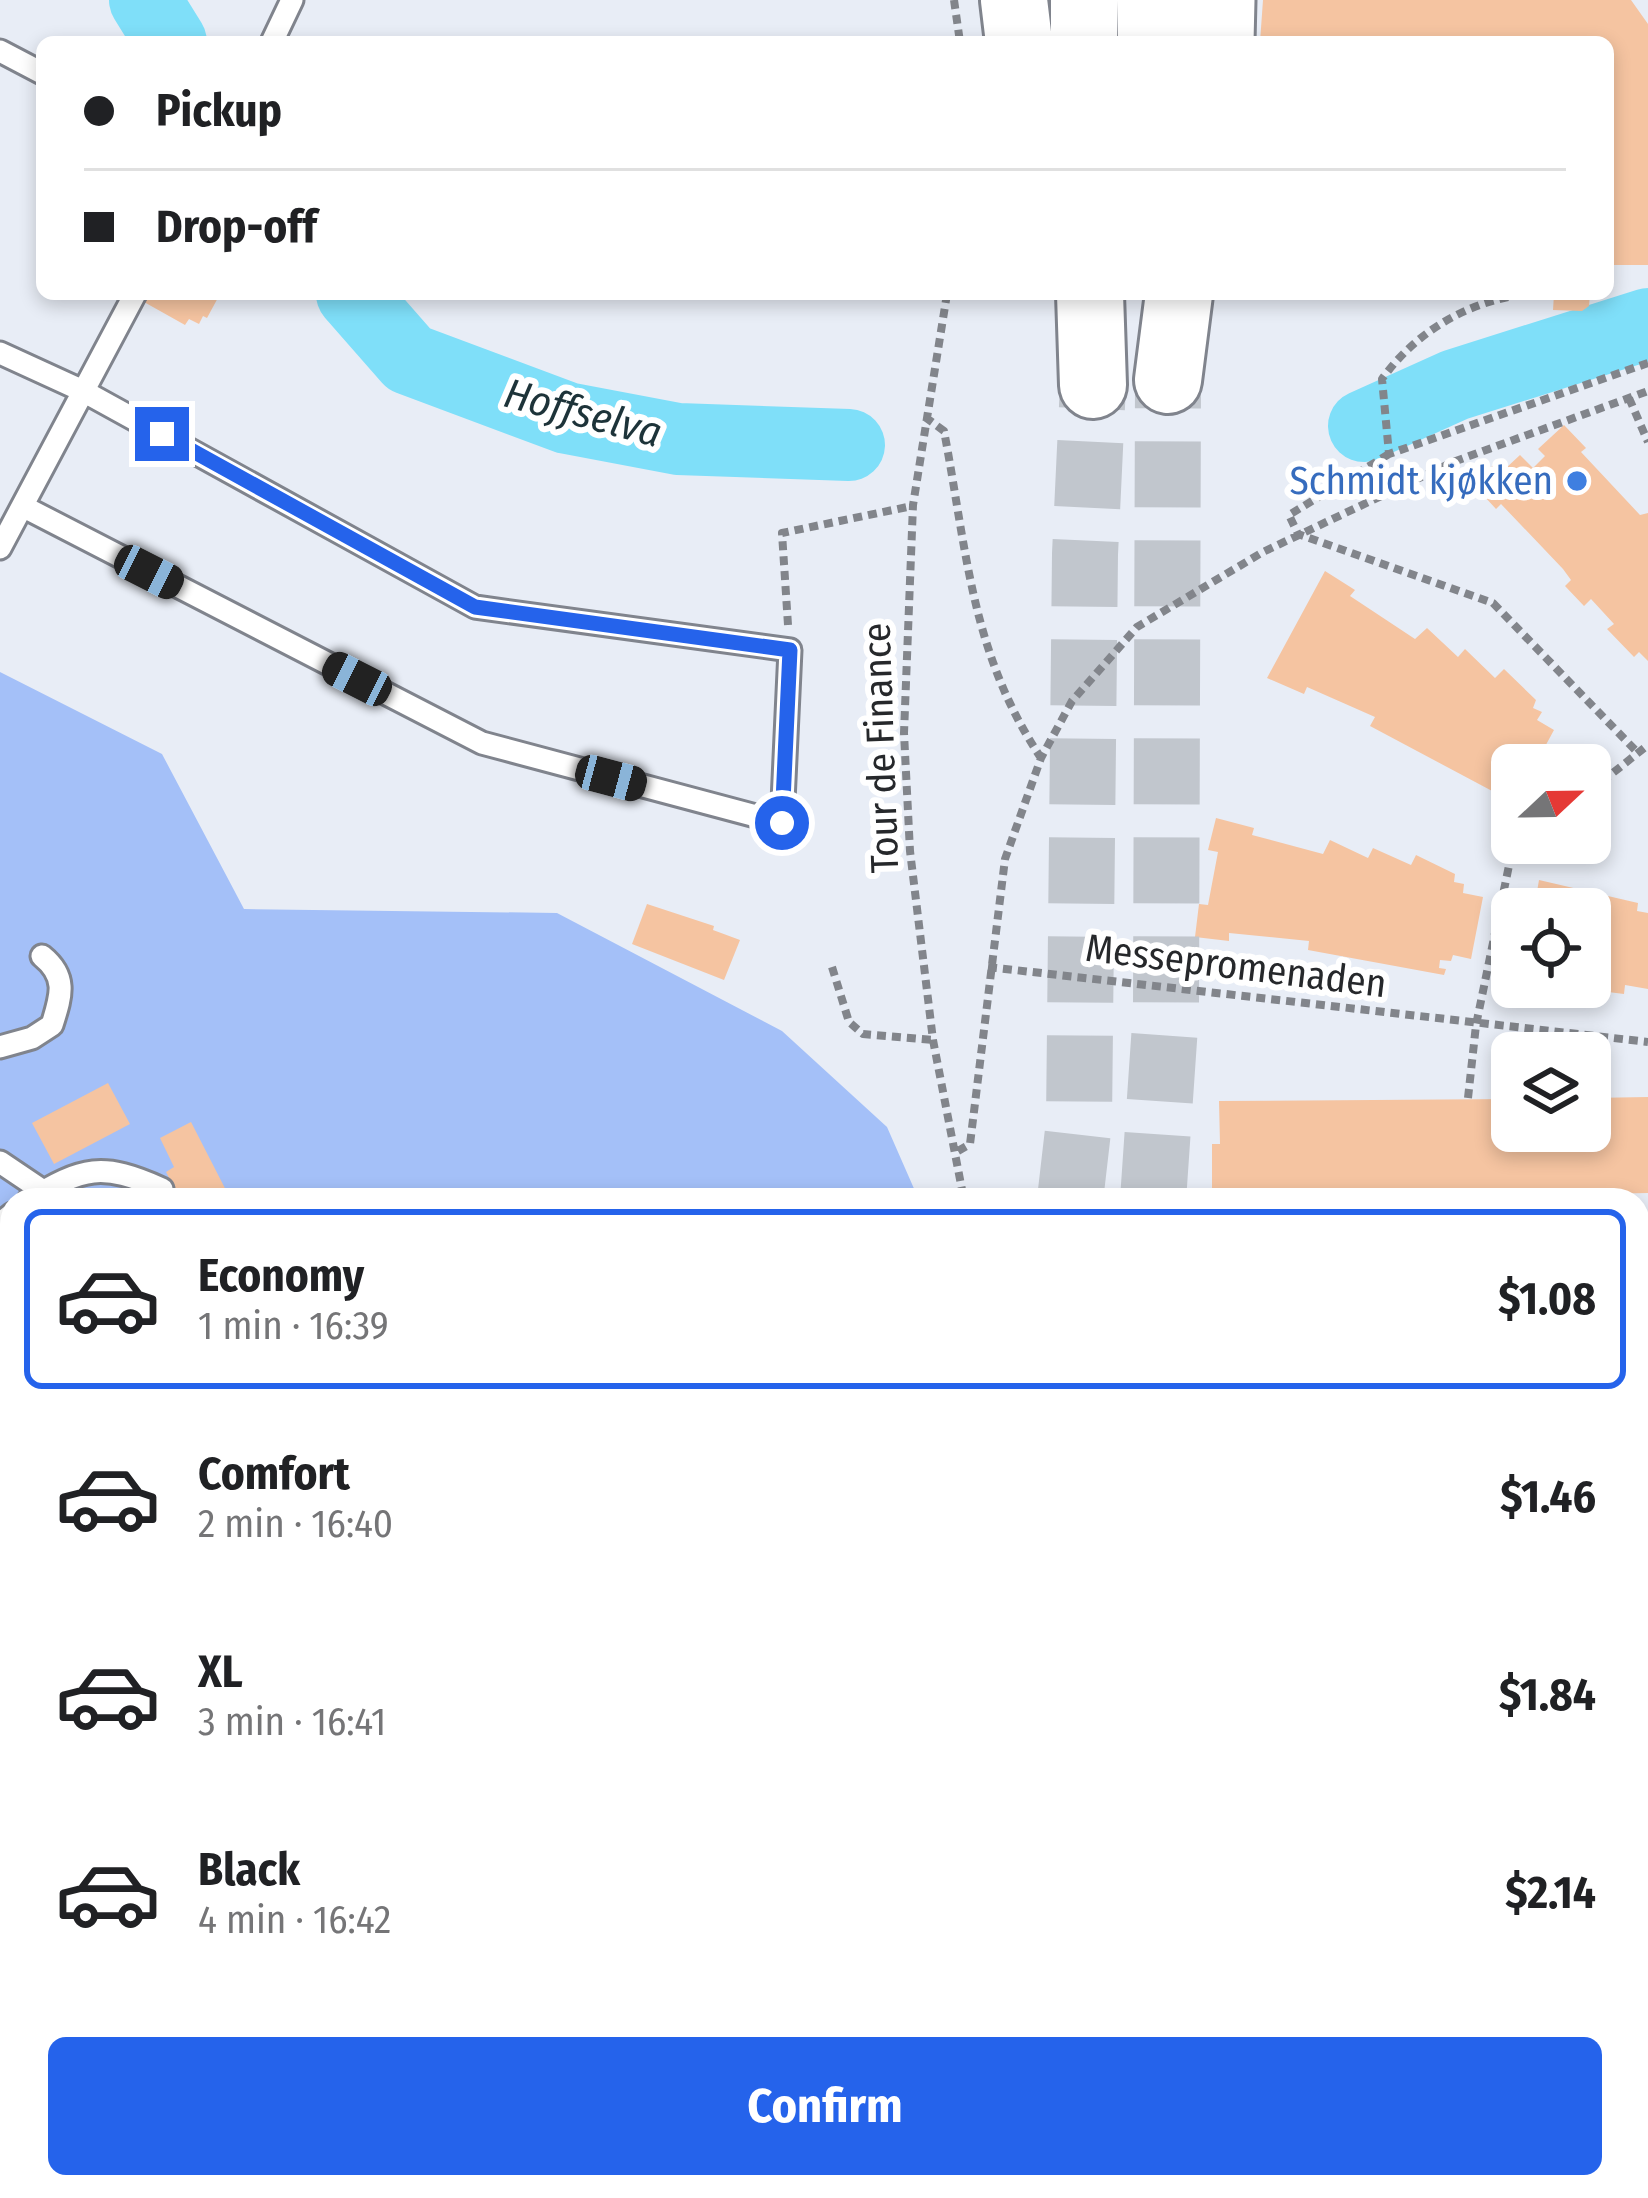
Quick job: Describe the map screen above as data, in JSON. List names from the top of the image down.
{
  "streets": {
    "path": ["Tour de Finance", "Messepromenaden"]
  },
  "water": ["Hoffselva"],
  "places": ["Schmidt kjøkken"],
  "north": "right",
  "page": {
    "banner": ["Pickup", "Drop-off"],
    "list": [
      {
        "name": "Economy",
        "note": "1 min · 16:39",
        "value": "$1.08"
      },
      {
        "name": "Comfort",
        "note": "2 min · 16:40",
        "value": "$1.46"
      },
      {
        "name": "XL",
        "note": "3 min · 16:41",
        "value": "$1.84"
      },
      {
        "name": "Black",
        "note": "4 min · 16:42",
        "value": "$2.14"
      }
    ],
    "buttons": "Confirm"
  }
}
